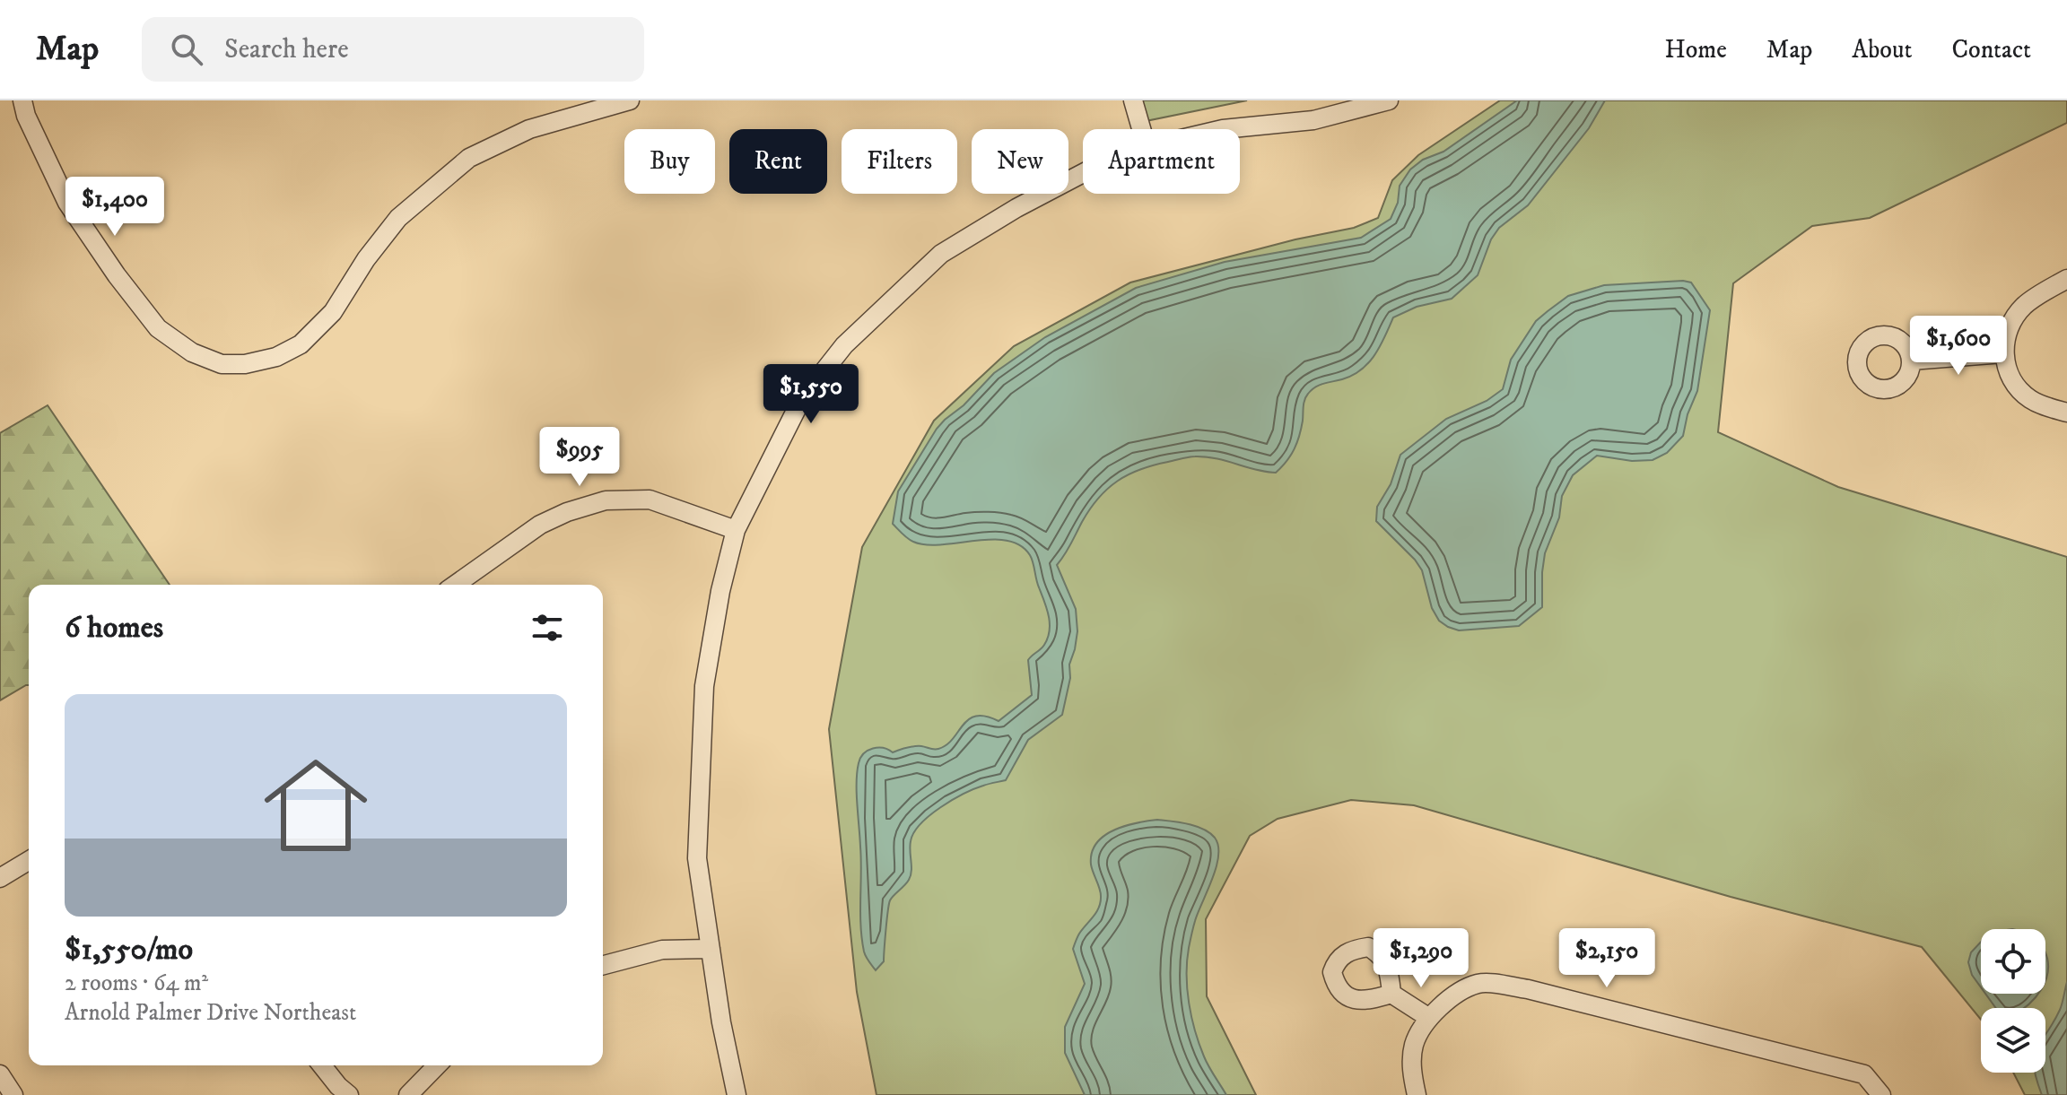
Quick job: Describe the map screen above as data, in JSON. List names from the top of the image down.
{
  "page": {
    "header": "Map",
    "search": "Search here",
    "nav": [
      "Home",
      "Map",
      "About",
      "Contact"
    ],
    "chip": [
      "Buy",
      "Rent",
      "Filters",
      "New",
      "Apartment"
    ],
    "price": [
      "$1,400",
      "$1,600",
      "$1,550",
      "$995",
      "$1,290",
      "$2,150"
    ],
    "heading": "6 homes",
    "list": [
      {
        "name": "$1,550/mo",
        "note": "2 rooms · 64 m² · Arnold Palmer Drive Northeast"
      }
    ]
  }
}
